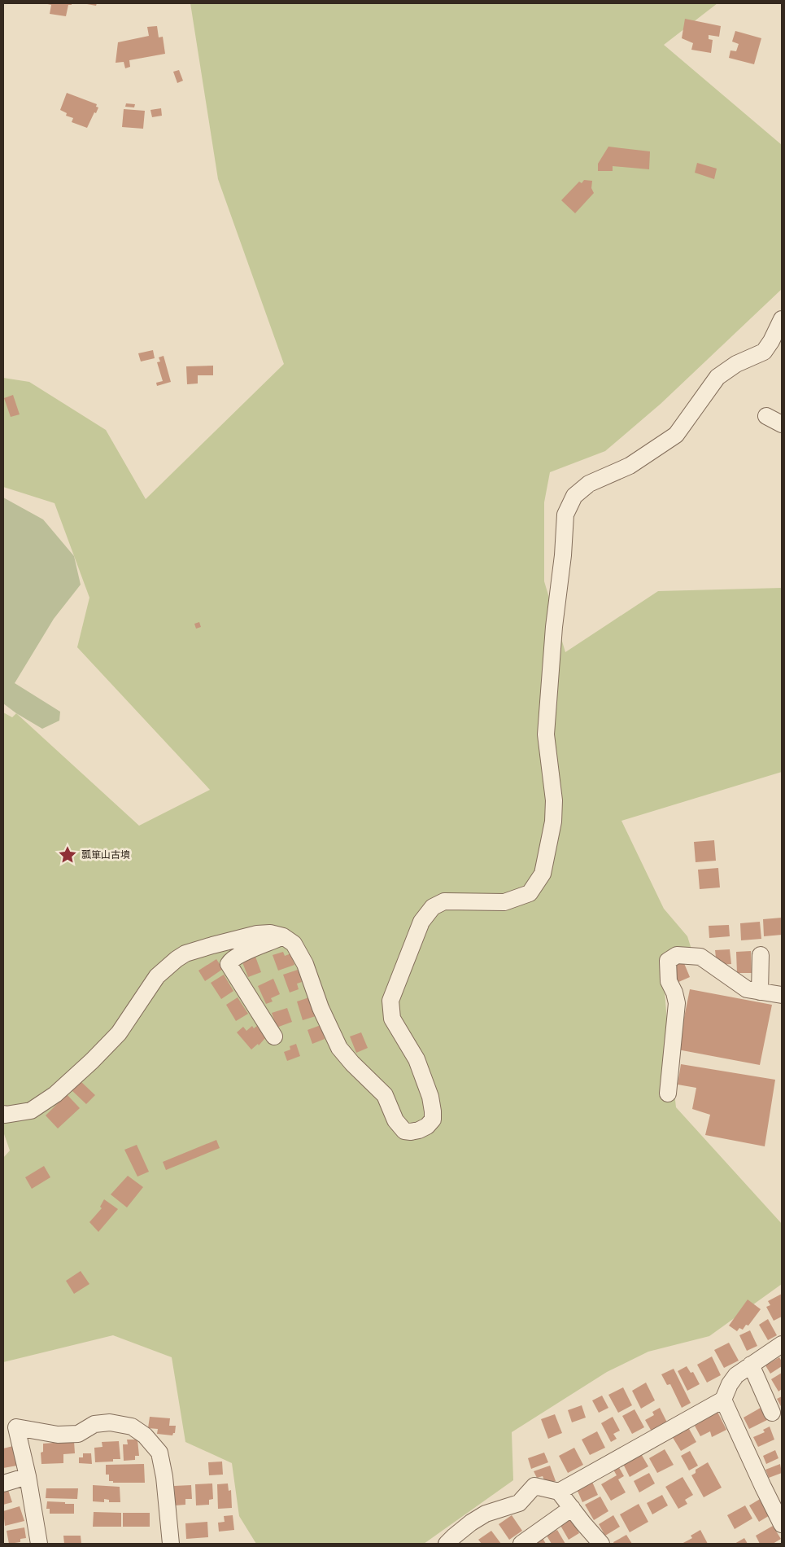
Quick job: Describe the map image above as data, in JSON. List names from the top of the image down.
{
  "places": {
    "place": ["瓢箪山古墳"]
  }
}
